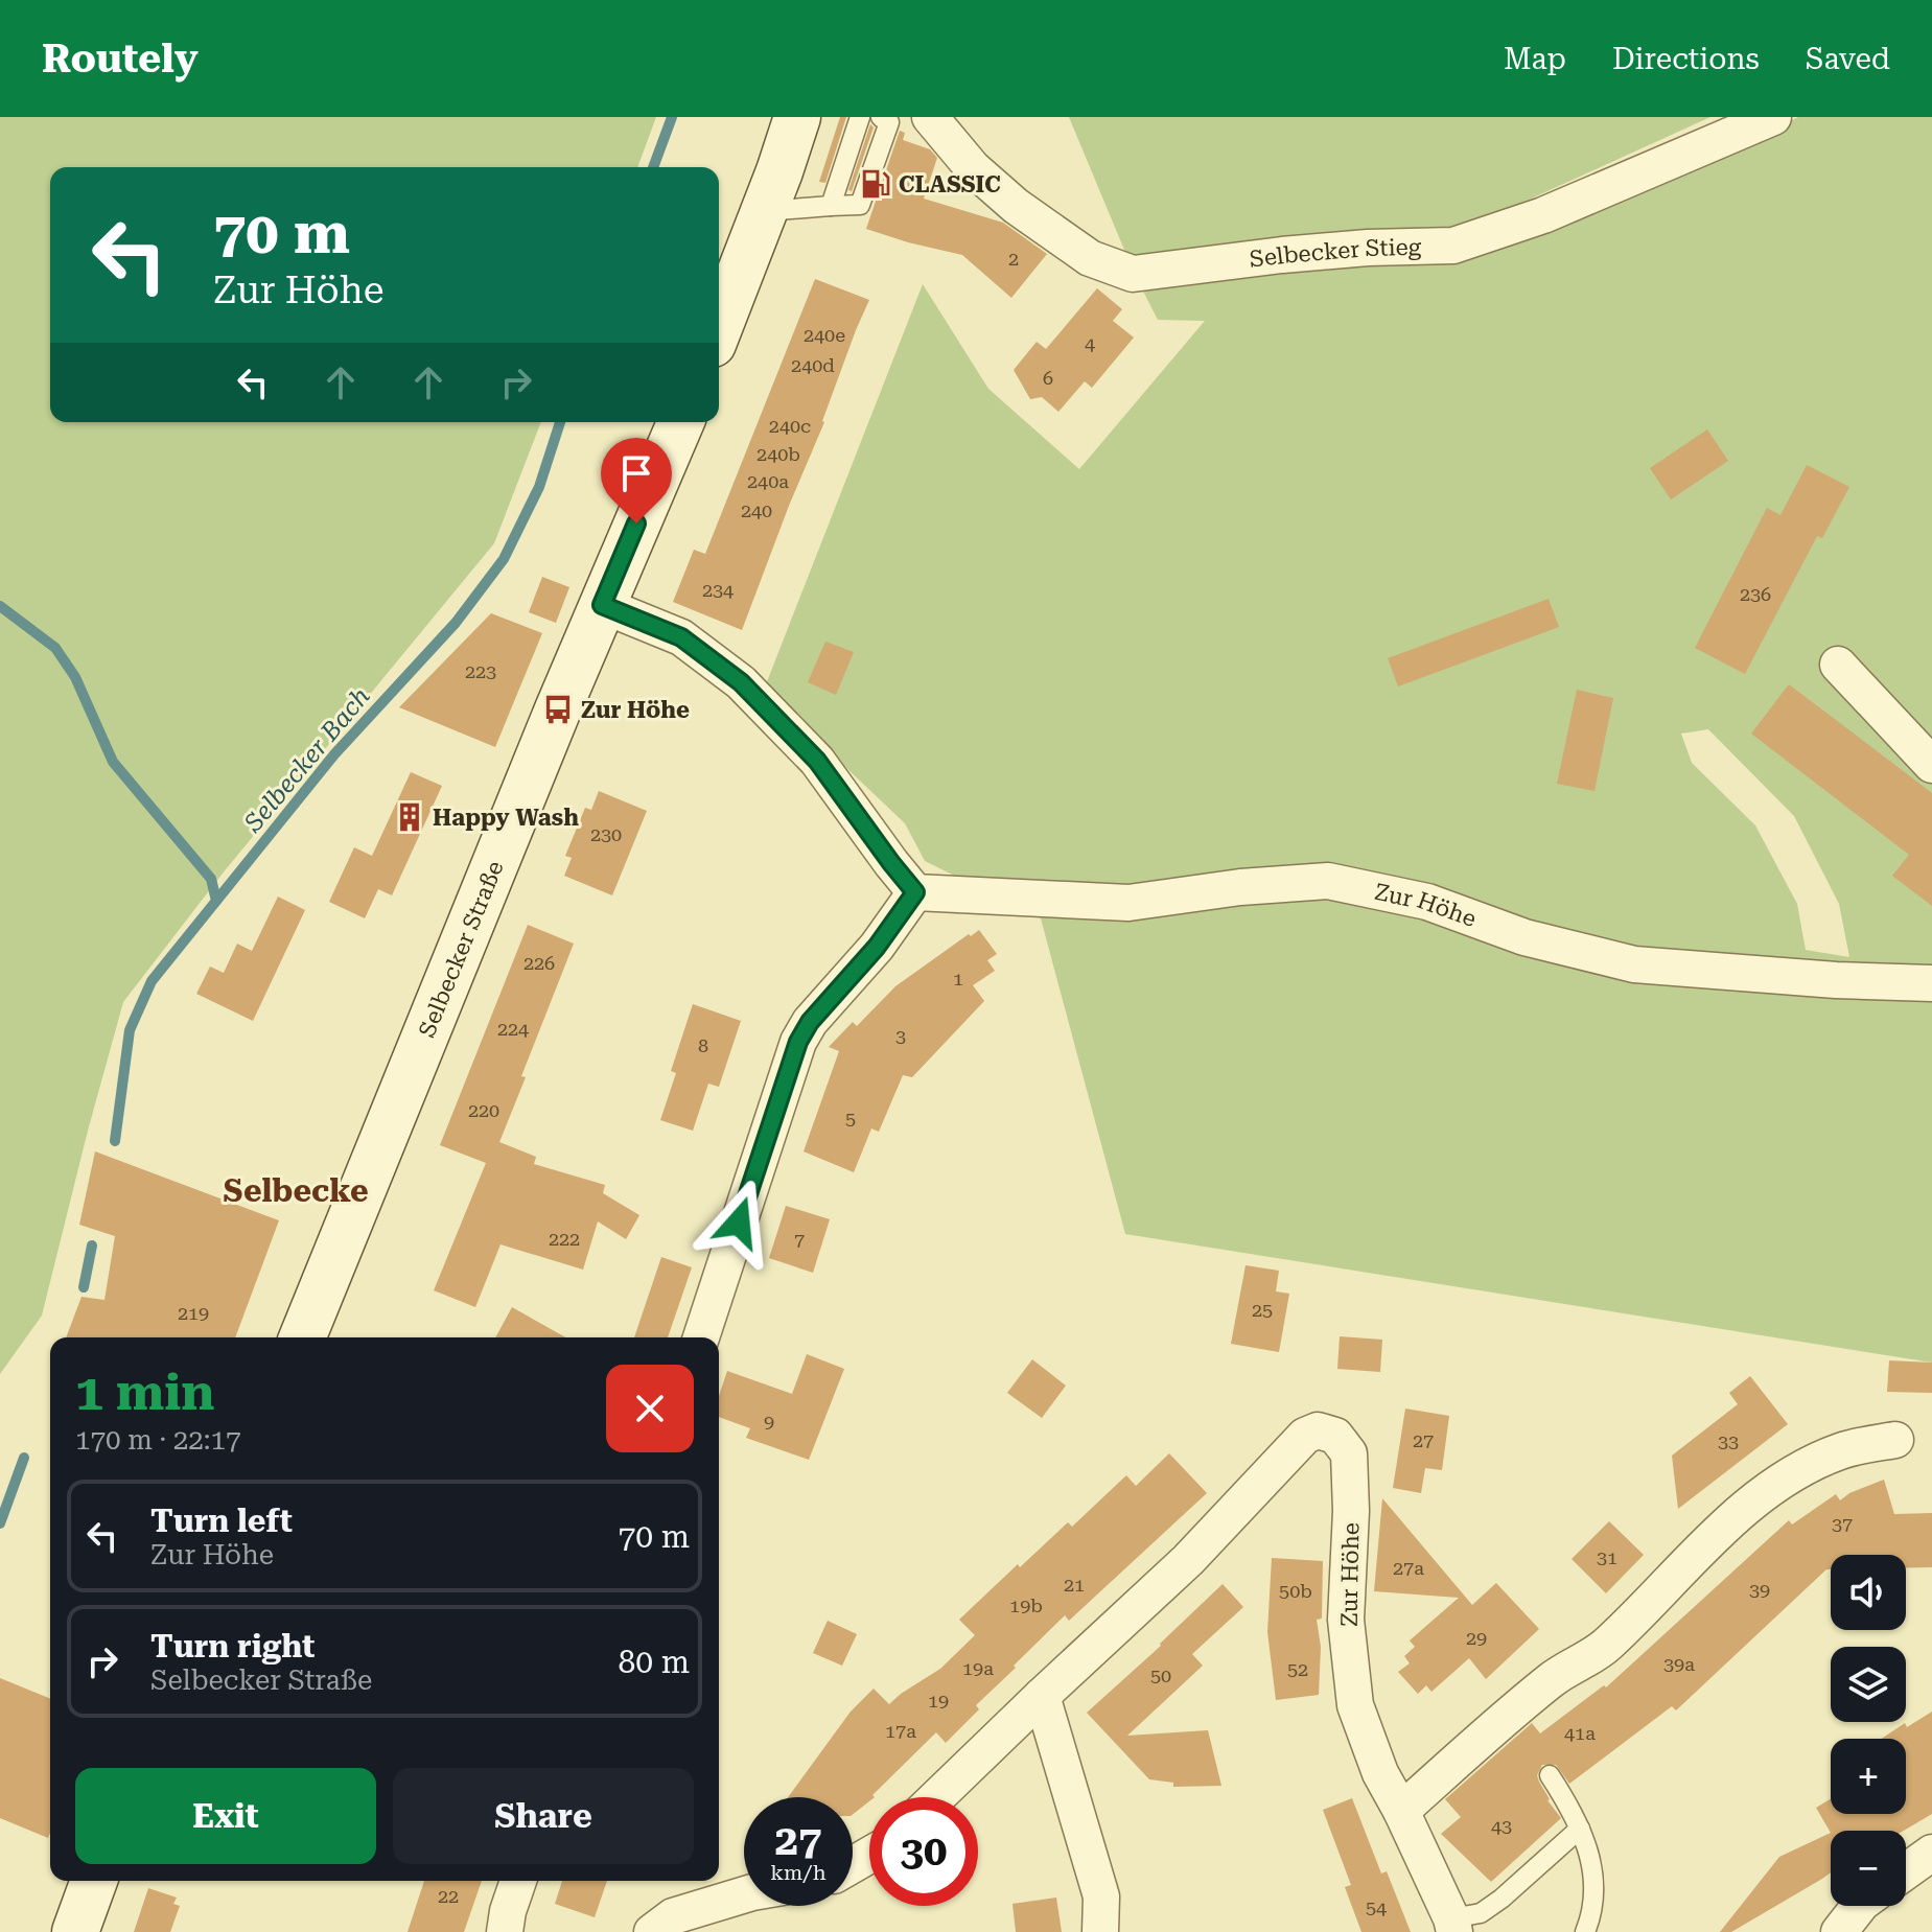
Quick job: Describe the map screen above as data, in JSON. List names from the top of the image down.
{
  "streets": {
    "main road": ["Selbecker Straße"],
    "street": ["Selbecker Stieg", "Zur Höhe"]
  },
  "districts": ["Selbecke"],
  "water": ["Selbecker Bach"],
  "places": {
    "fuel station": ["CLASSIC"],
    "bus stop": ["Zur Höhe"],
    "building": ["Happy Wash"]
  },
  "house_numbers": [
    "2",
    "240e",
    "4",
    "240d",
    "6",
    "240c",
    "240b",
    "240a",
    "240",
    "234",
    "236",
    "223",
    "230",
    "226",
    "1",
    "224",
    "3",
    "8",
    "220",
    "5",
    "222",
    "7",
    "25",
    "219",
    "9",
    "27",
    "33",
    "37",
    "31",
    "27a",
    "21",
    "39",
    "50b",
    "19b",
    "29",
    "39a",
    "19a",
    "52",
    "50",
    "19",
    "17a",
    "41a",
    "43",
    "22",
    "54"
  ],
  "page": {
    "header": "Routely",
    "nav": ["Map", "Directions", "Saved"],
    "turn": ["70 m", "Zur Höhe"],
    "heading": ["1 min", "170 m · 22:17"],
    "list": [
      {
        "name": "Turn left",
        "note": "Zur Höhe",
        "value": "70 m"
      },
      {
        "name": "Turn right",
        "note": "Selbecker Straße",
        "value": "80 m"
      }
    ],
    "map_buttons": ["+", "−"],
    "buttons": ["Exit", "Share"],
    "speed": "27 km/h",
    "limit": "30"
  }
}
